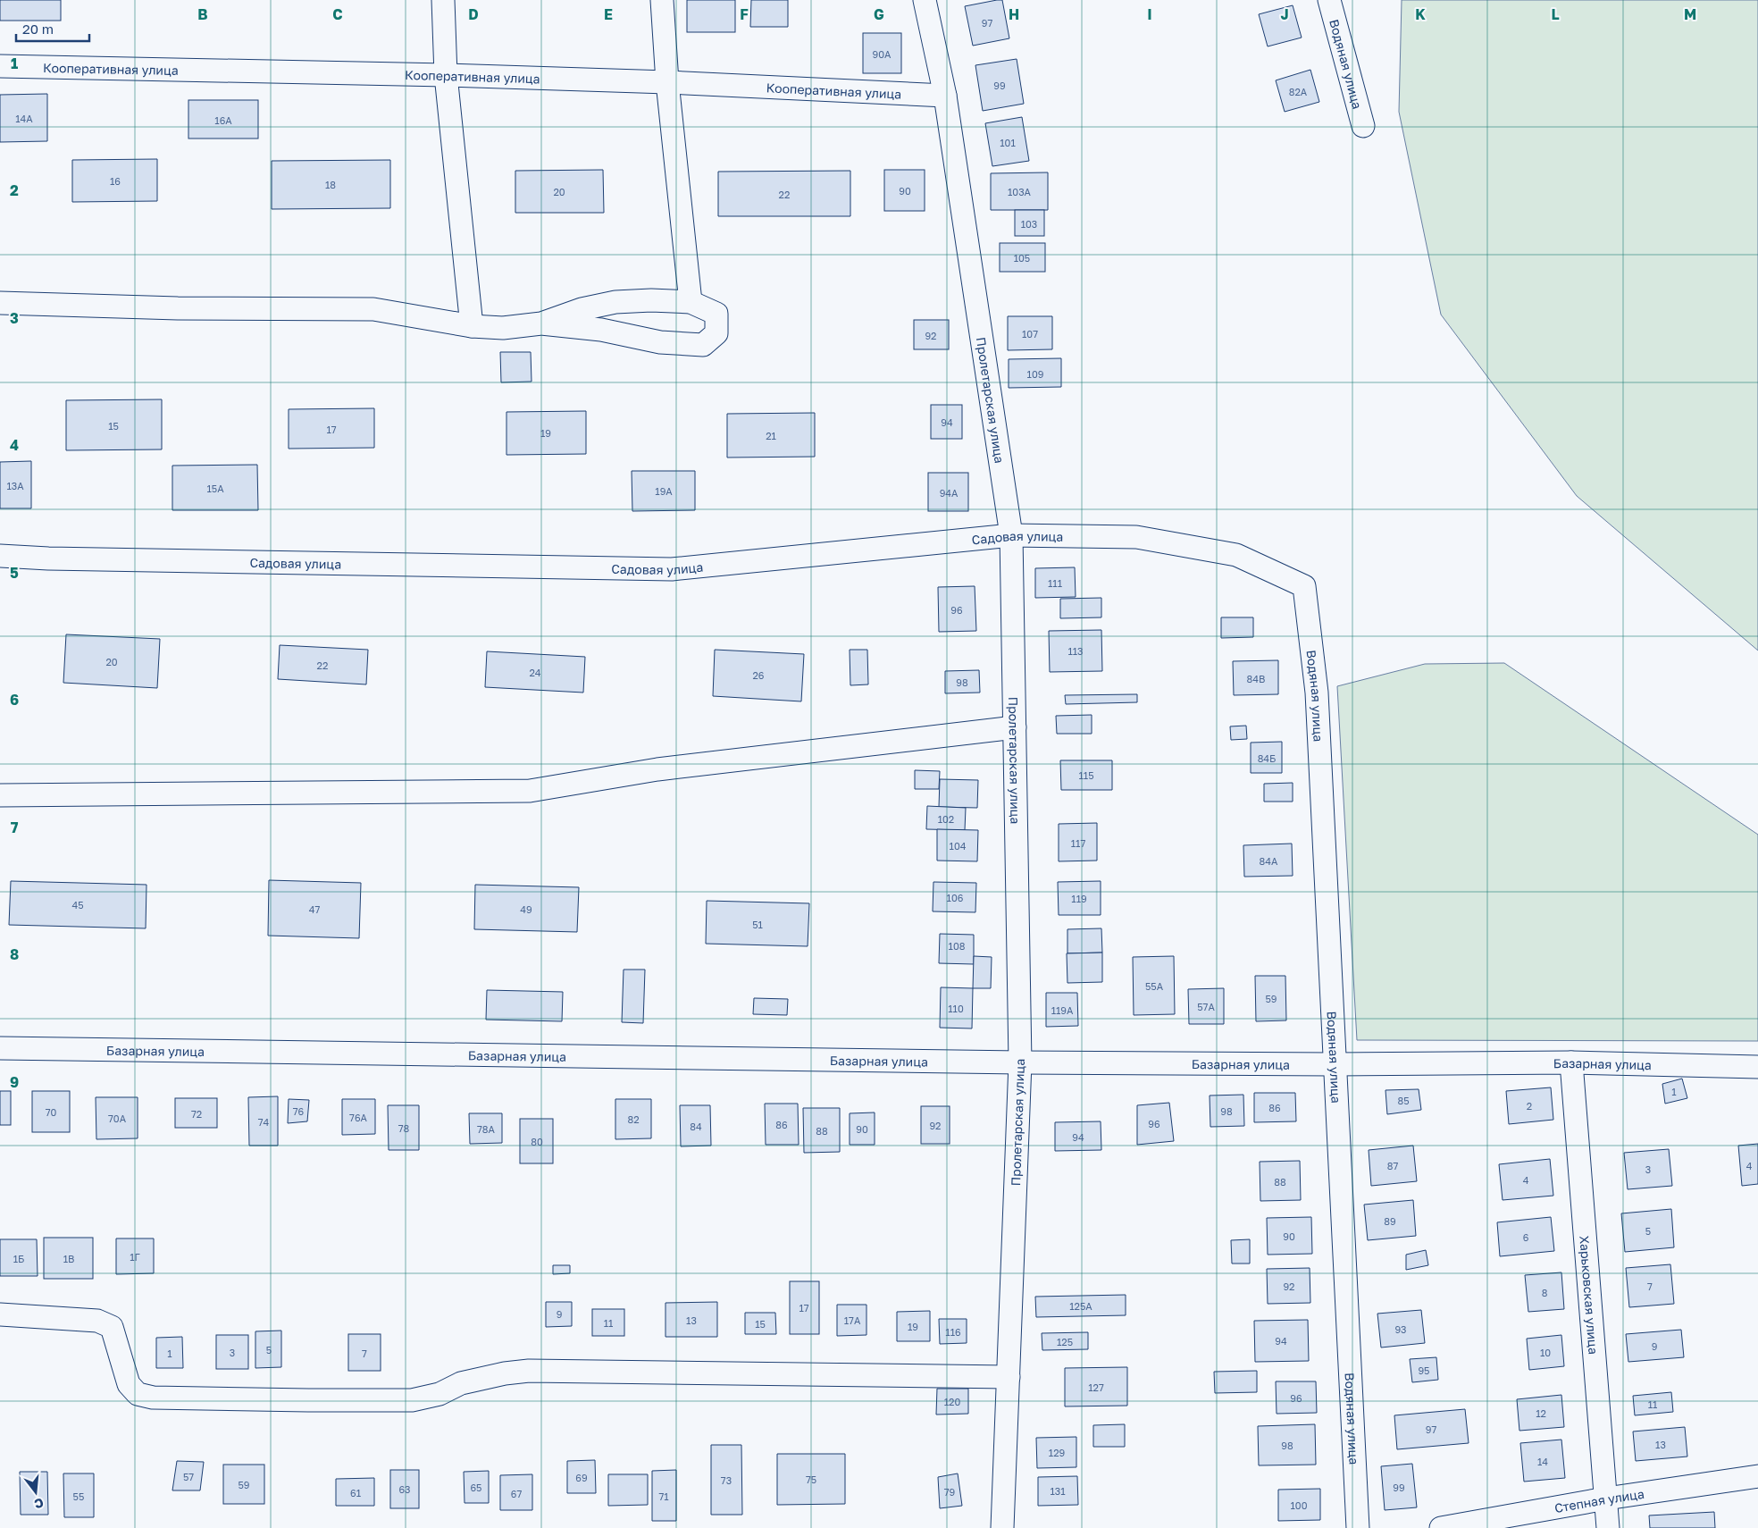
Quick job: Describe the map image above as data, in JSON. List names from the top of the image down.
{
  "streets": {
    "street": [
      "Водяная улица",
      "Кооперативная улица",
      "Пролетарская улица",
      "Садовая улица",
      "Базарная улица",
      "Харьковская улица",
      "Степная улица"
    ]
  },
  "crossings": [
    ["Водяная улица", "Садовая улица"],
    ["Водяная улица", "Базарная улица"],
    ["Кооперативная улица", "Пролетарская улица"],
    ["Пролетарская улица", "Садовая улица"],
    ["Пролетарская улица", "Базарная улица"],
    ["Базарная улица", "Харьковская улица"],
    ["Харьковская улица", "Степная улица"]
  ],
  "house_numbers": [
    "97",
    "90А",
    "99",
    "82А",
    "14А",
    "16А",
    "101",
    "16",
    "18",
    "90",
    "20",
    "103А",
    "22",
    "103",
    "105",
    "107",
    "92",
    "109",
    "94",
    "15",
    "17",
    "19",
    "21",
    "13А",
    "15А",
    "19А",
    "94А",
    "111",
    "96",
    "113",
    "20",
    "22",
    "24",
    "26",
    "84В",
    "98",
    "84Б",
    "115",
    "102",
    "117",
    "104",
    "84А",
    "106",
    "119",
    "45",
    "47",
    "49",
    "51",
    "108",
    "55А",
    "59",
    "57А",
    "110",
    "119А",
    "1",
    "85",
    "2",
    "86",
    "76",
    "98",
    "70",
    "72",
    "76А",
    "70А",
    "82",
    "74",
    "96",
    "86",
    "92",
    "84",
    "78",
    "78А",
    "90",
    "88",
    "94",
    "80",
    "87",
    "4",
    "3",
    "4",
    "88",
    "89",
    "5",
    "90",
    "6",
    "1Г",
    "1Б",
    "1В",
    "92",
    "7",
    "8",
    "125А",
    "17",
    "9",
    "13",
    "17А",
    "11",
    "15",
    "19",
    "93",
    "116",
    "94",
    "125",
    "9",
    "5",
    "3",
    "10",
    "1",
    "7",
    "95",
    "127",
    "96",
    "120",
    "11",
    "12",
    "97",
    "13",
    "98",
    "129",
    "14",
    "57",
    "69",
    "75",
    "73",
    "59",
    "65",
    "99",
    "63",
    "131",
    "79",
    "61",
    "67",
    "55",
    "71",
    "100"
  ],
  "scale_bar": "20 m",
  "north": "bottom",
  "grid": {
    "columns": [
      "B",
      "C",
      "D",
      "E",
      "F",
      "G",
      "H",
      "I",
      "J",
      "K",
      "L",
      "M"
    ],
    "rows": [
      "1",
      "2",
      "3",
      "4",
      "5",
      "6",
      "7",
      "8",
      "9"
    ]
  }
}
